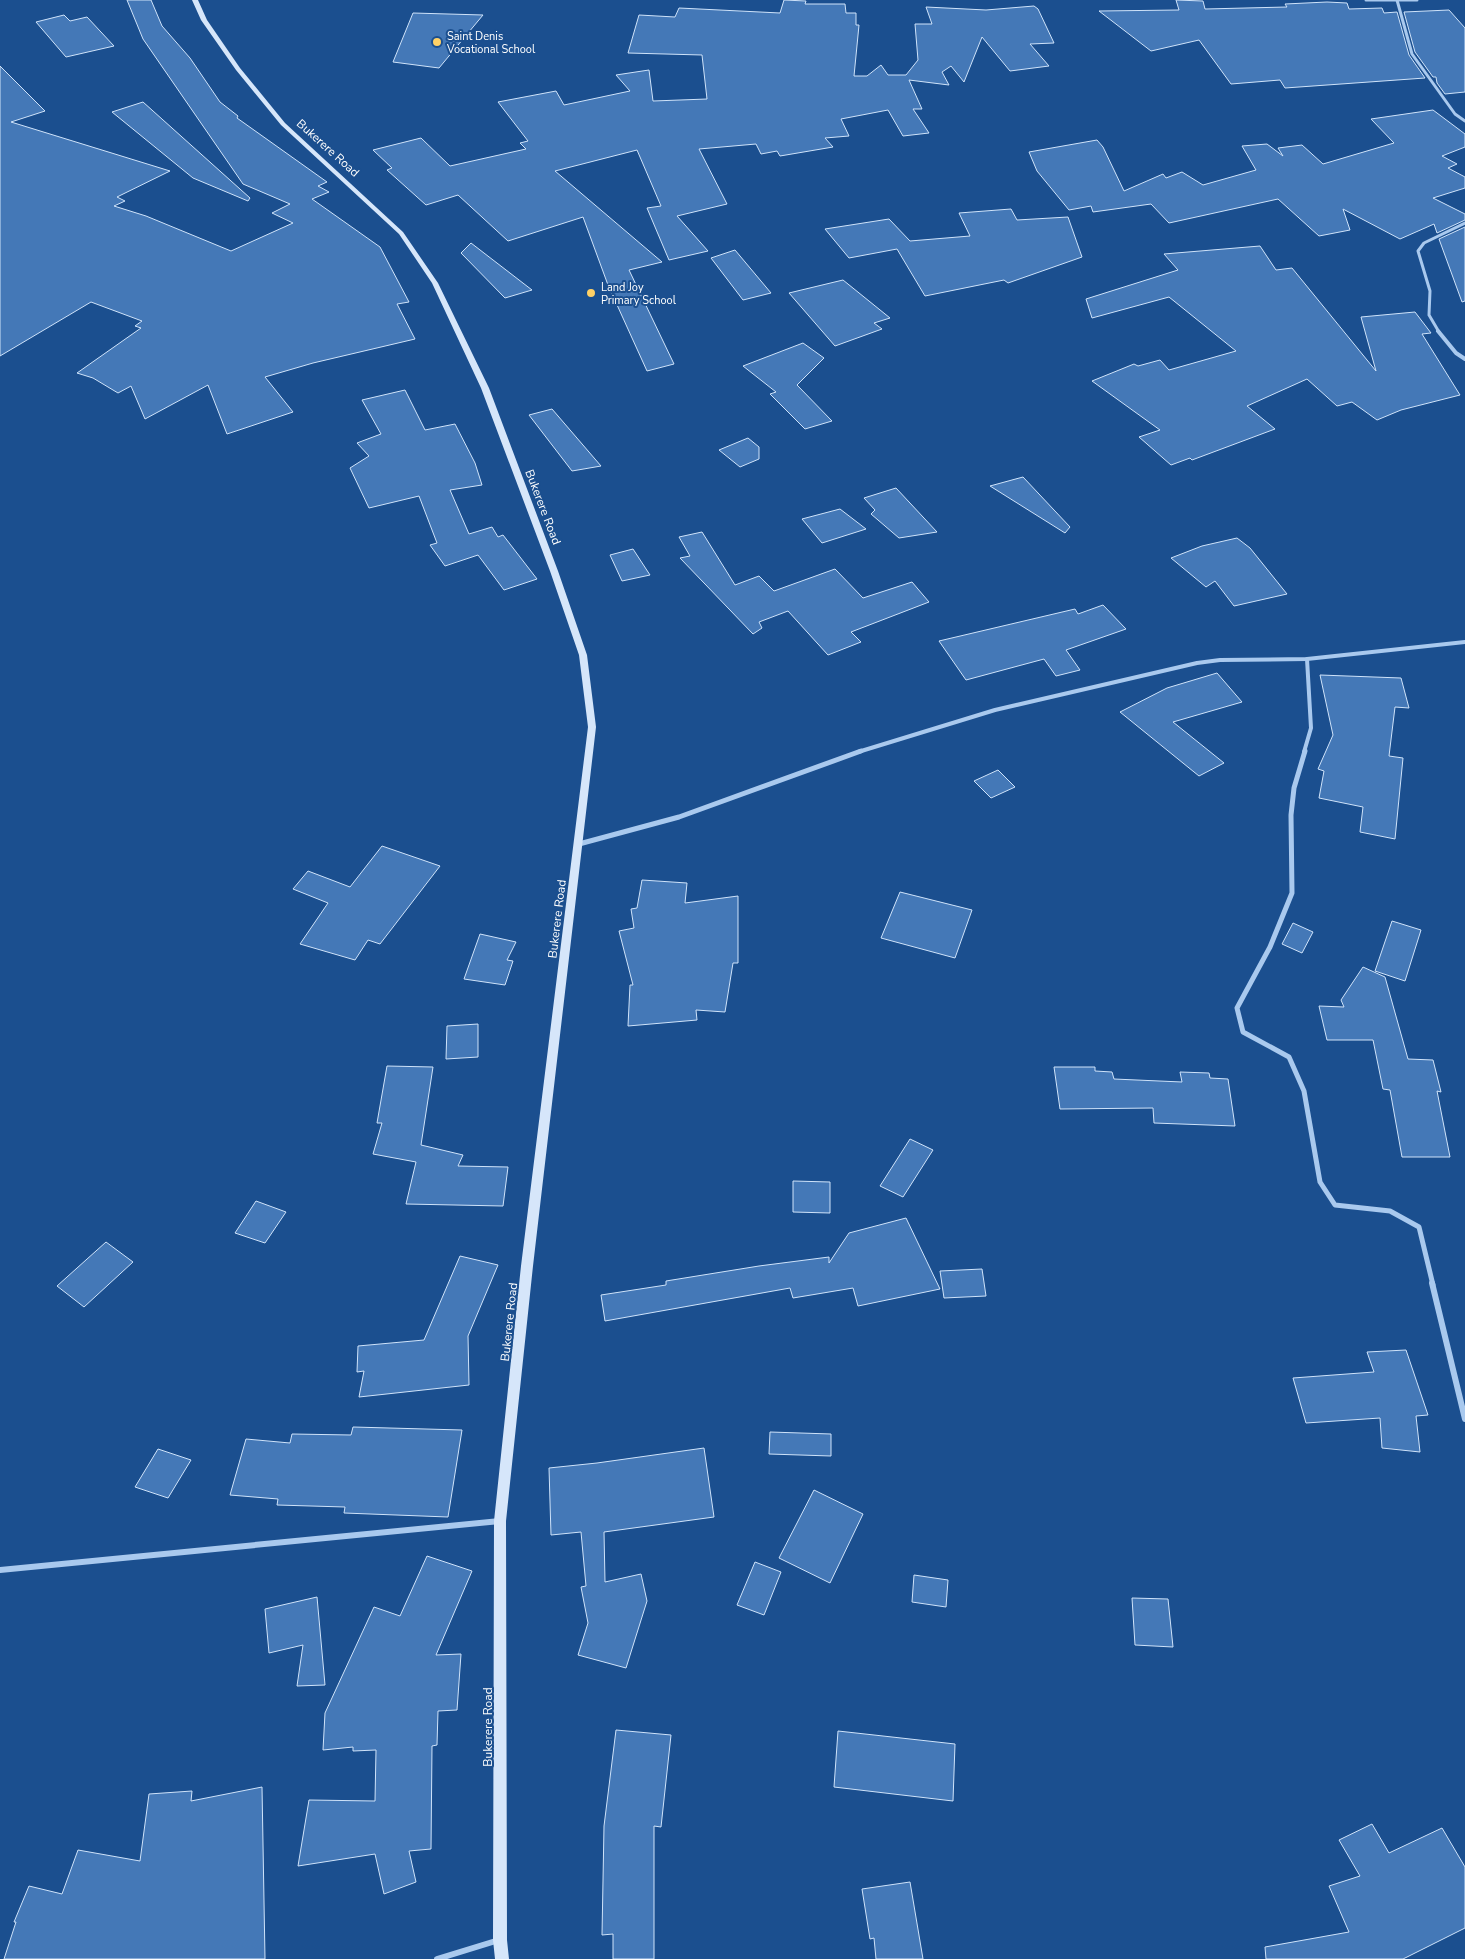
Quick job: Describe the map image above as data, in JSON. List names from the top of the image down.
{
  "streets": {
    "street": ["Bukerere Road"]
  },
  "places": ["Saint Denis Vocational School", "Land Joy Primary School"]
}
